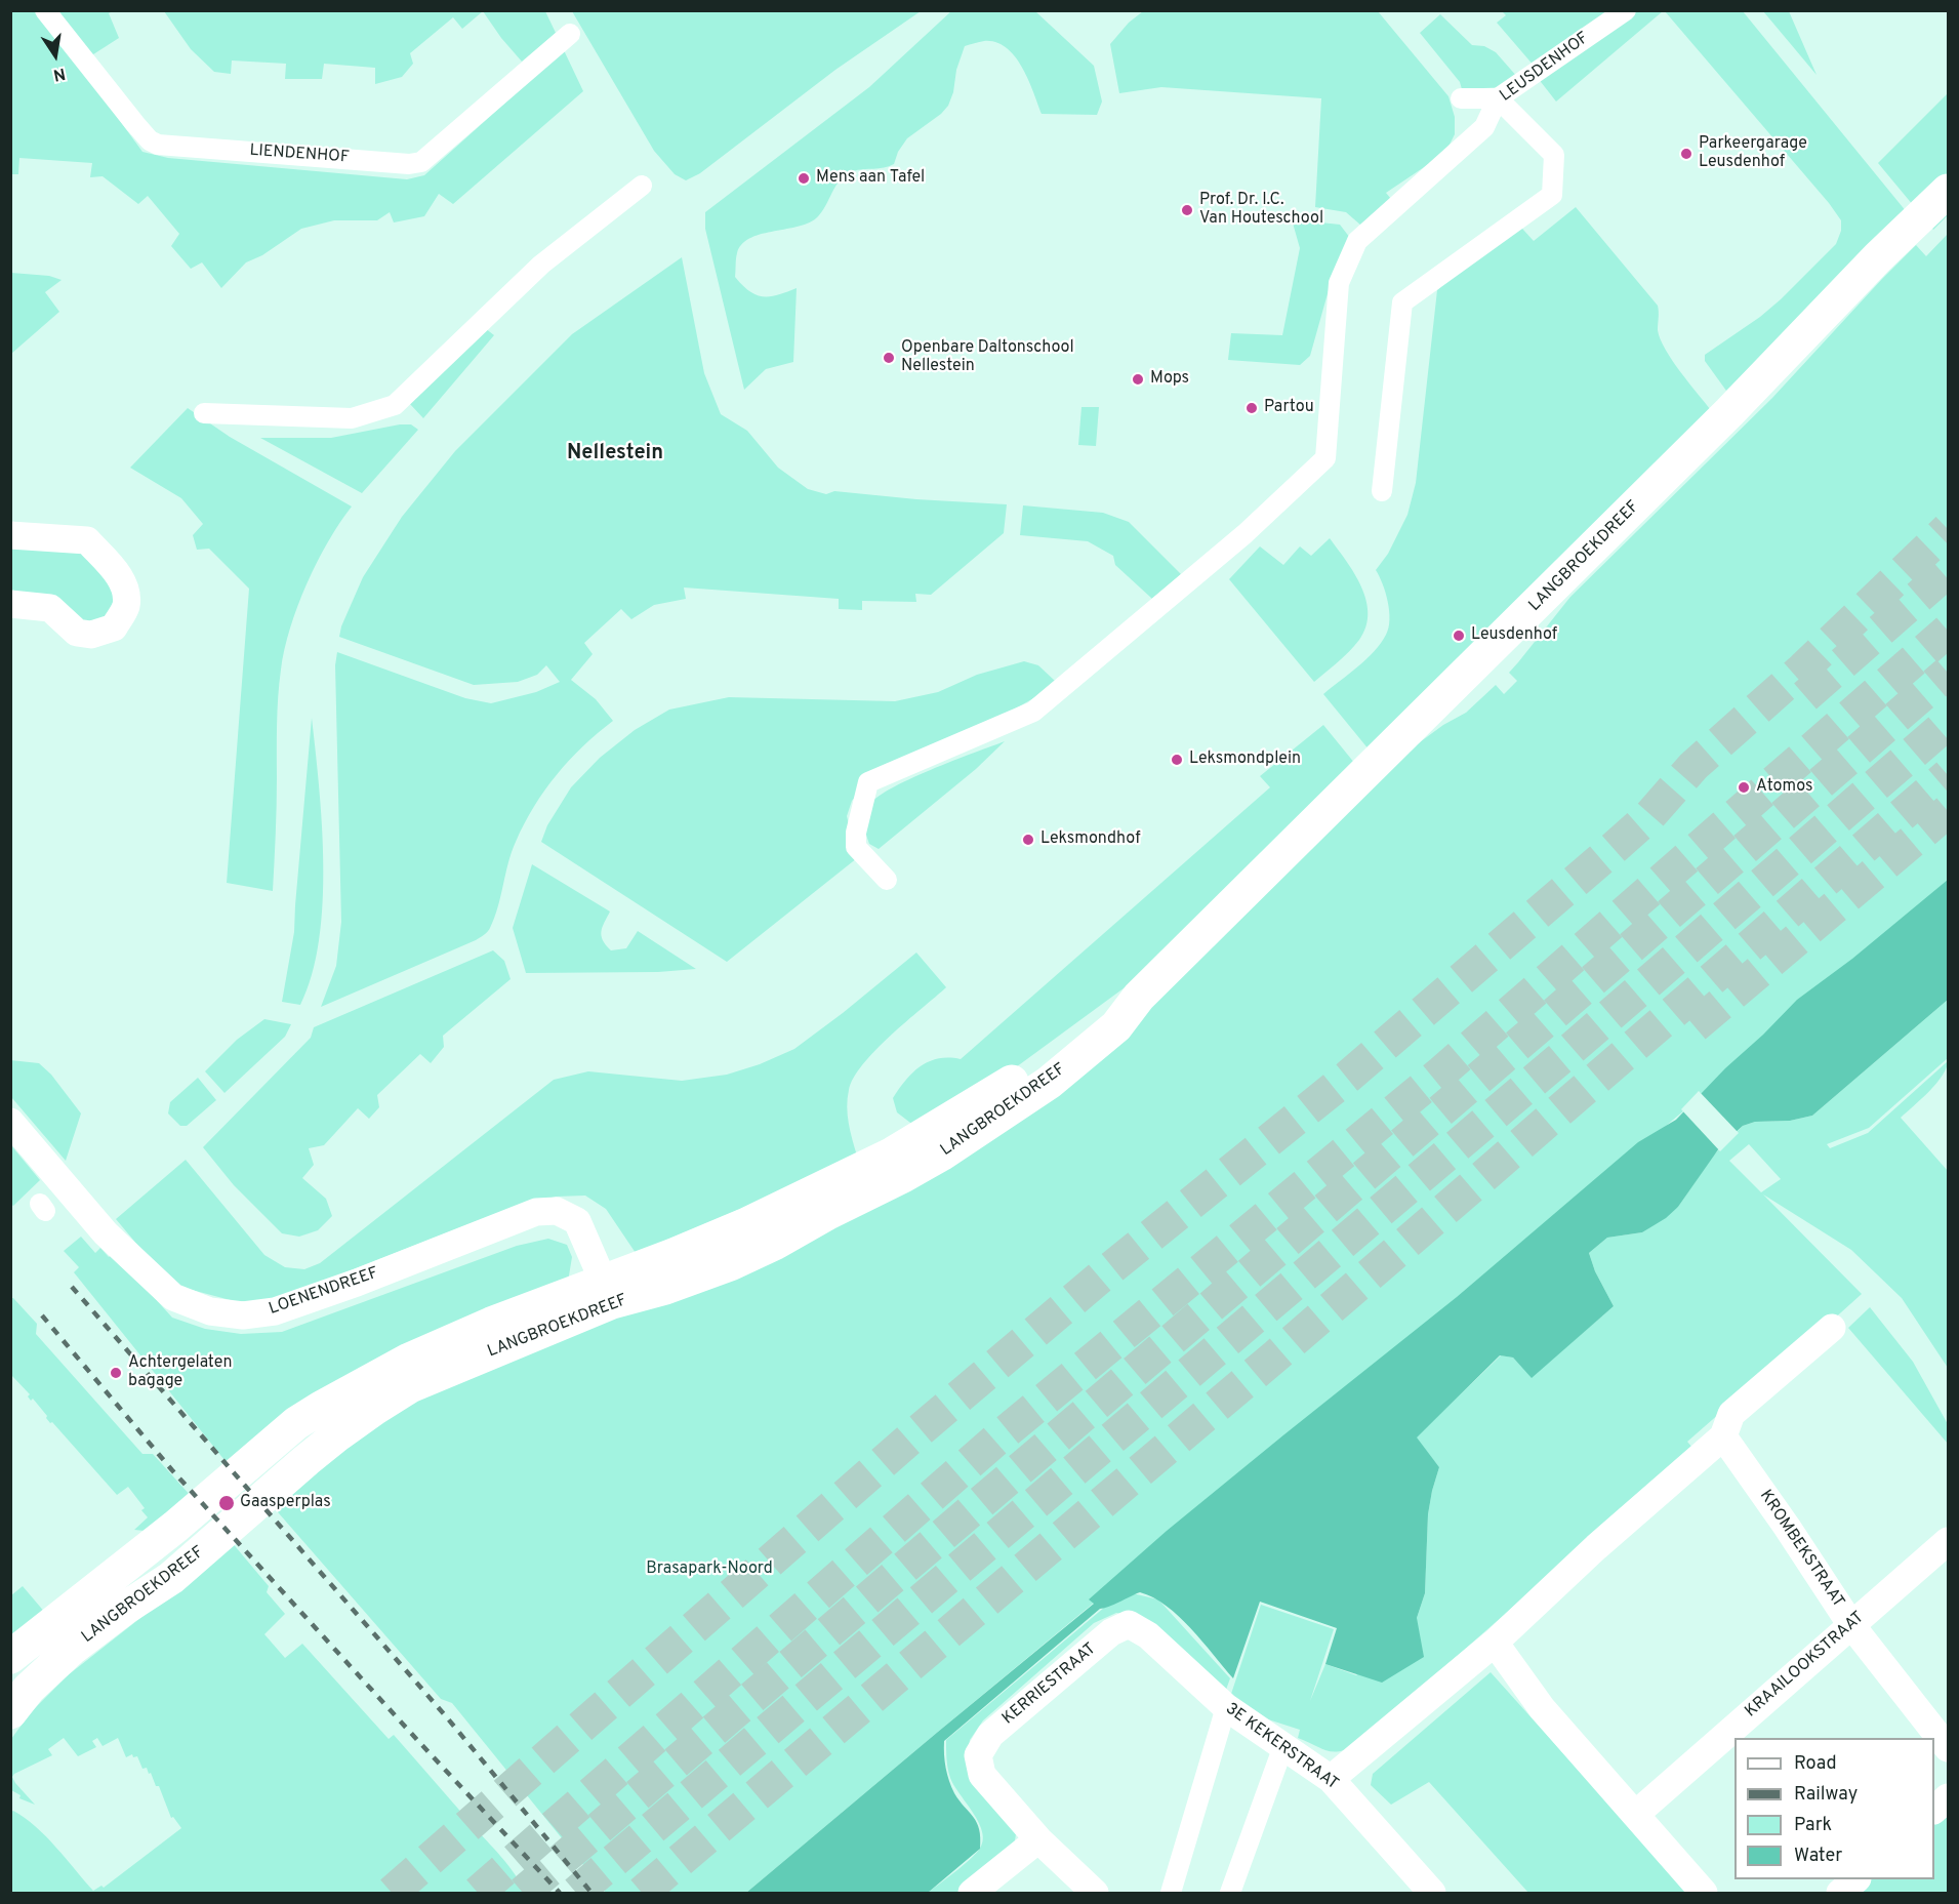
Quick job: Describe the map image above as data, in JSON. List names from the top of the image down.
{
  "streets": {
    "main road": ["LANGBROEKDREEF"],
    "street": [
      "LEUSDENHOF",
      "LIENDENHOF",
      "LOENENDREEF",
      "KROMBEKSTRAAT",
      "KRAAILOOKSTRAAT",
      "KERRIESTRAAT",
      "3E KEKERSTRAAT"
    ]
  },
  "crossings": [
    ["LANGBROEKDREEF", "LOENENDREEF"],
    ["KROMBEKSTRAAT", "KRAAILOOKSTRAAT"],
    ["KERRIESTRAAT", "3E KEKERSTRAAT"]
  ],
  "districts": ["Nellestein"],
  "parks": ["Brasapark-Noord"],
  "places": [
    "Parkeergarage Leusdenhof",
    "Mens aan Tafel",
    "Prof. Dr. I.C. Van Houteschool",
    "Openbare Daltonschool Nellestein",
    "Mops",
    "Partou",
    "Leusdenhof",
    "Leksmondplein",
    "Atomos",
    "Leksmondhof",
    "Achtergelaten bagage",
    "Gaasperplas"
  ],
  "legend": [
    "Road",
    "Railway",
    "Park",
    "Water"
  ],
  "north": "bottom"
}
